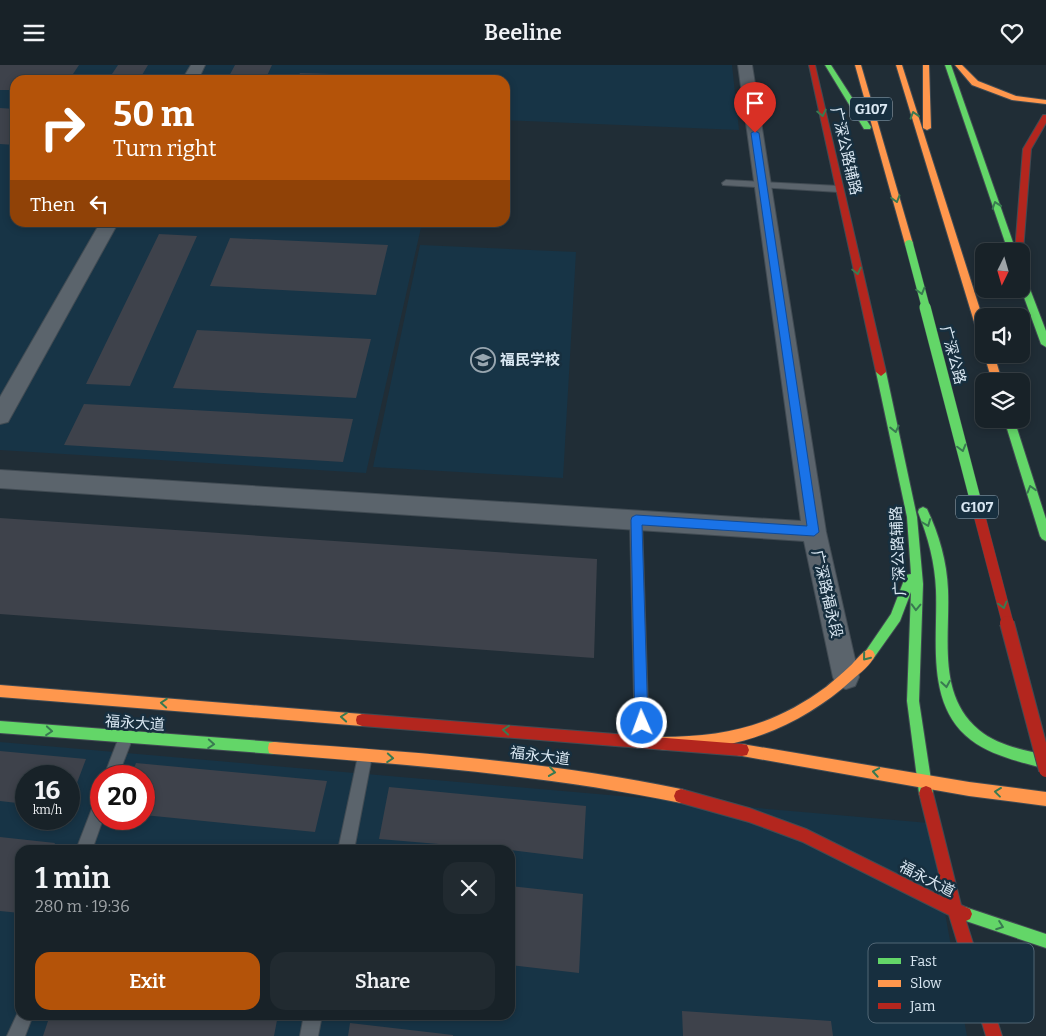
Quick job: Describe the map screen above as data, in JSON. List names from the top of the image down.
{
  "streets": {
    "main road": [
      "G107",
      "广深公路辅路",
      "广深公路",
      "福永大道"
    ],
    "street": ["广深路福永段"]
  },
  "crossings": [
    ["广深公路辅路", "福永大道"]
  ],
  "places": {
    "school or university": ["福民学校"]
  },
  "legend": ["Fast", "Slow", "Jam"],
  "north": "bottom",
  "page": {
    "header": "Beeline",
    "turn": ["50 m", "Turn right"],
    "then": "Then",
    "speed": "16 km/h",
    "limit": "20",
    "heading": ["1 min", "280 m · 19:36"],
    "buttons": ["Exit", "Share"]
  }
}
